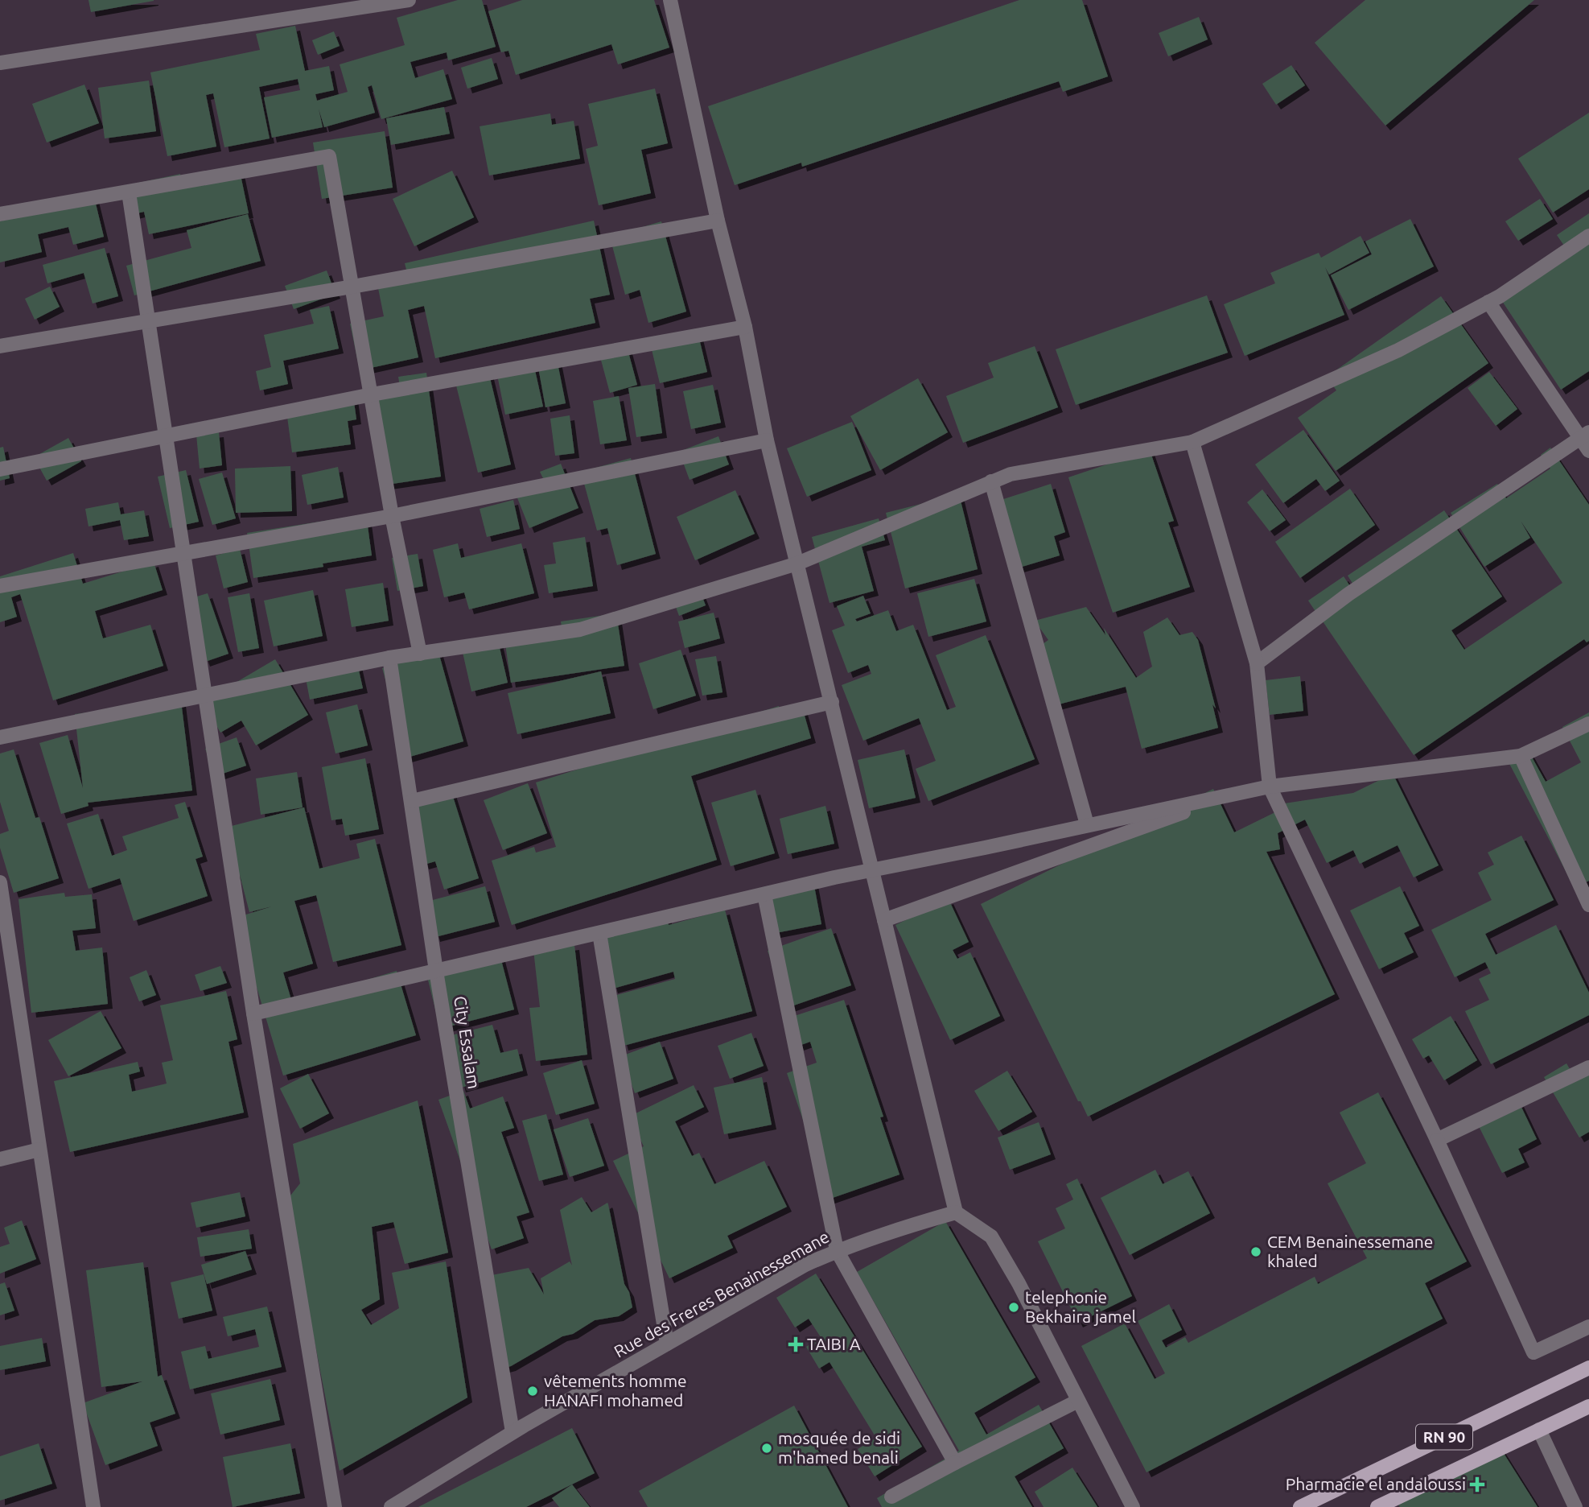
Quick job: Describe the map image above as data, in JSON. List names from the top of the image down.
{
  "streets": {
    "main road": ["RN 90"],
    "street": ["City Essalam", "Rue des Freres Benainessemane"]
  },
  "crossings": [
    ["City Essalam", "Rue des Freres Benainessemane"]
  ],
  "places": {
    "other": [
      "CEM Benainessemane khaled",
      "telephonie Bekhaira jamel",
      "vêtements homme HANAFI mohamed",
      "mosquée de sidi m'hamed benali"
    ],
    "health": ["TAIBI A", "Pharmacie el andaloussi"]
  }
}
